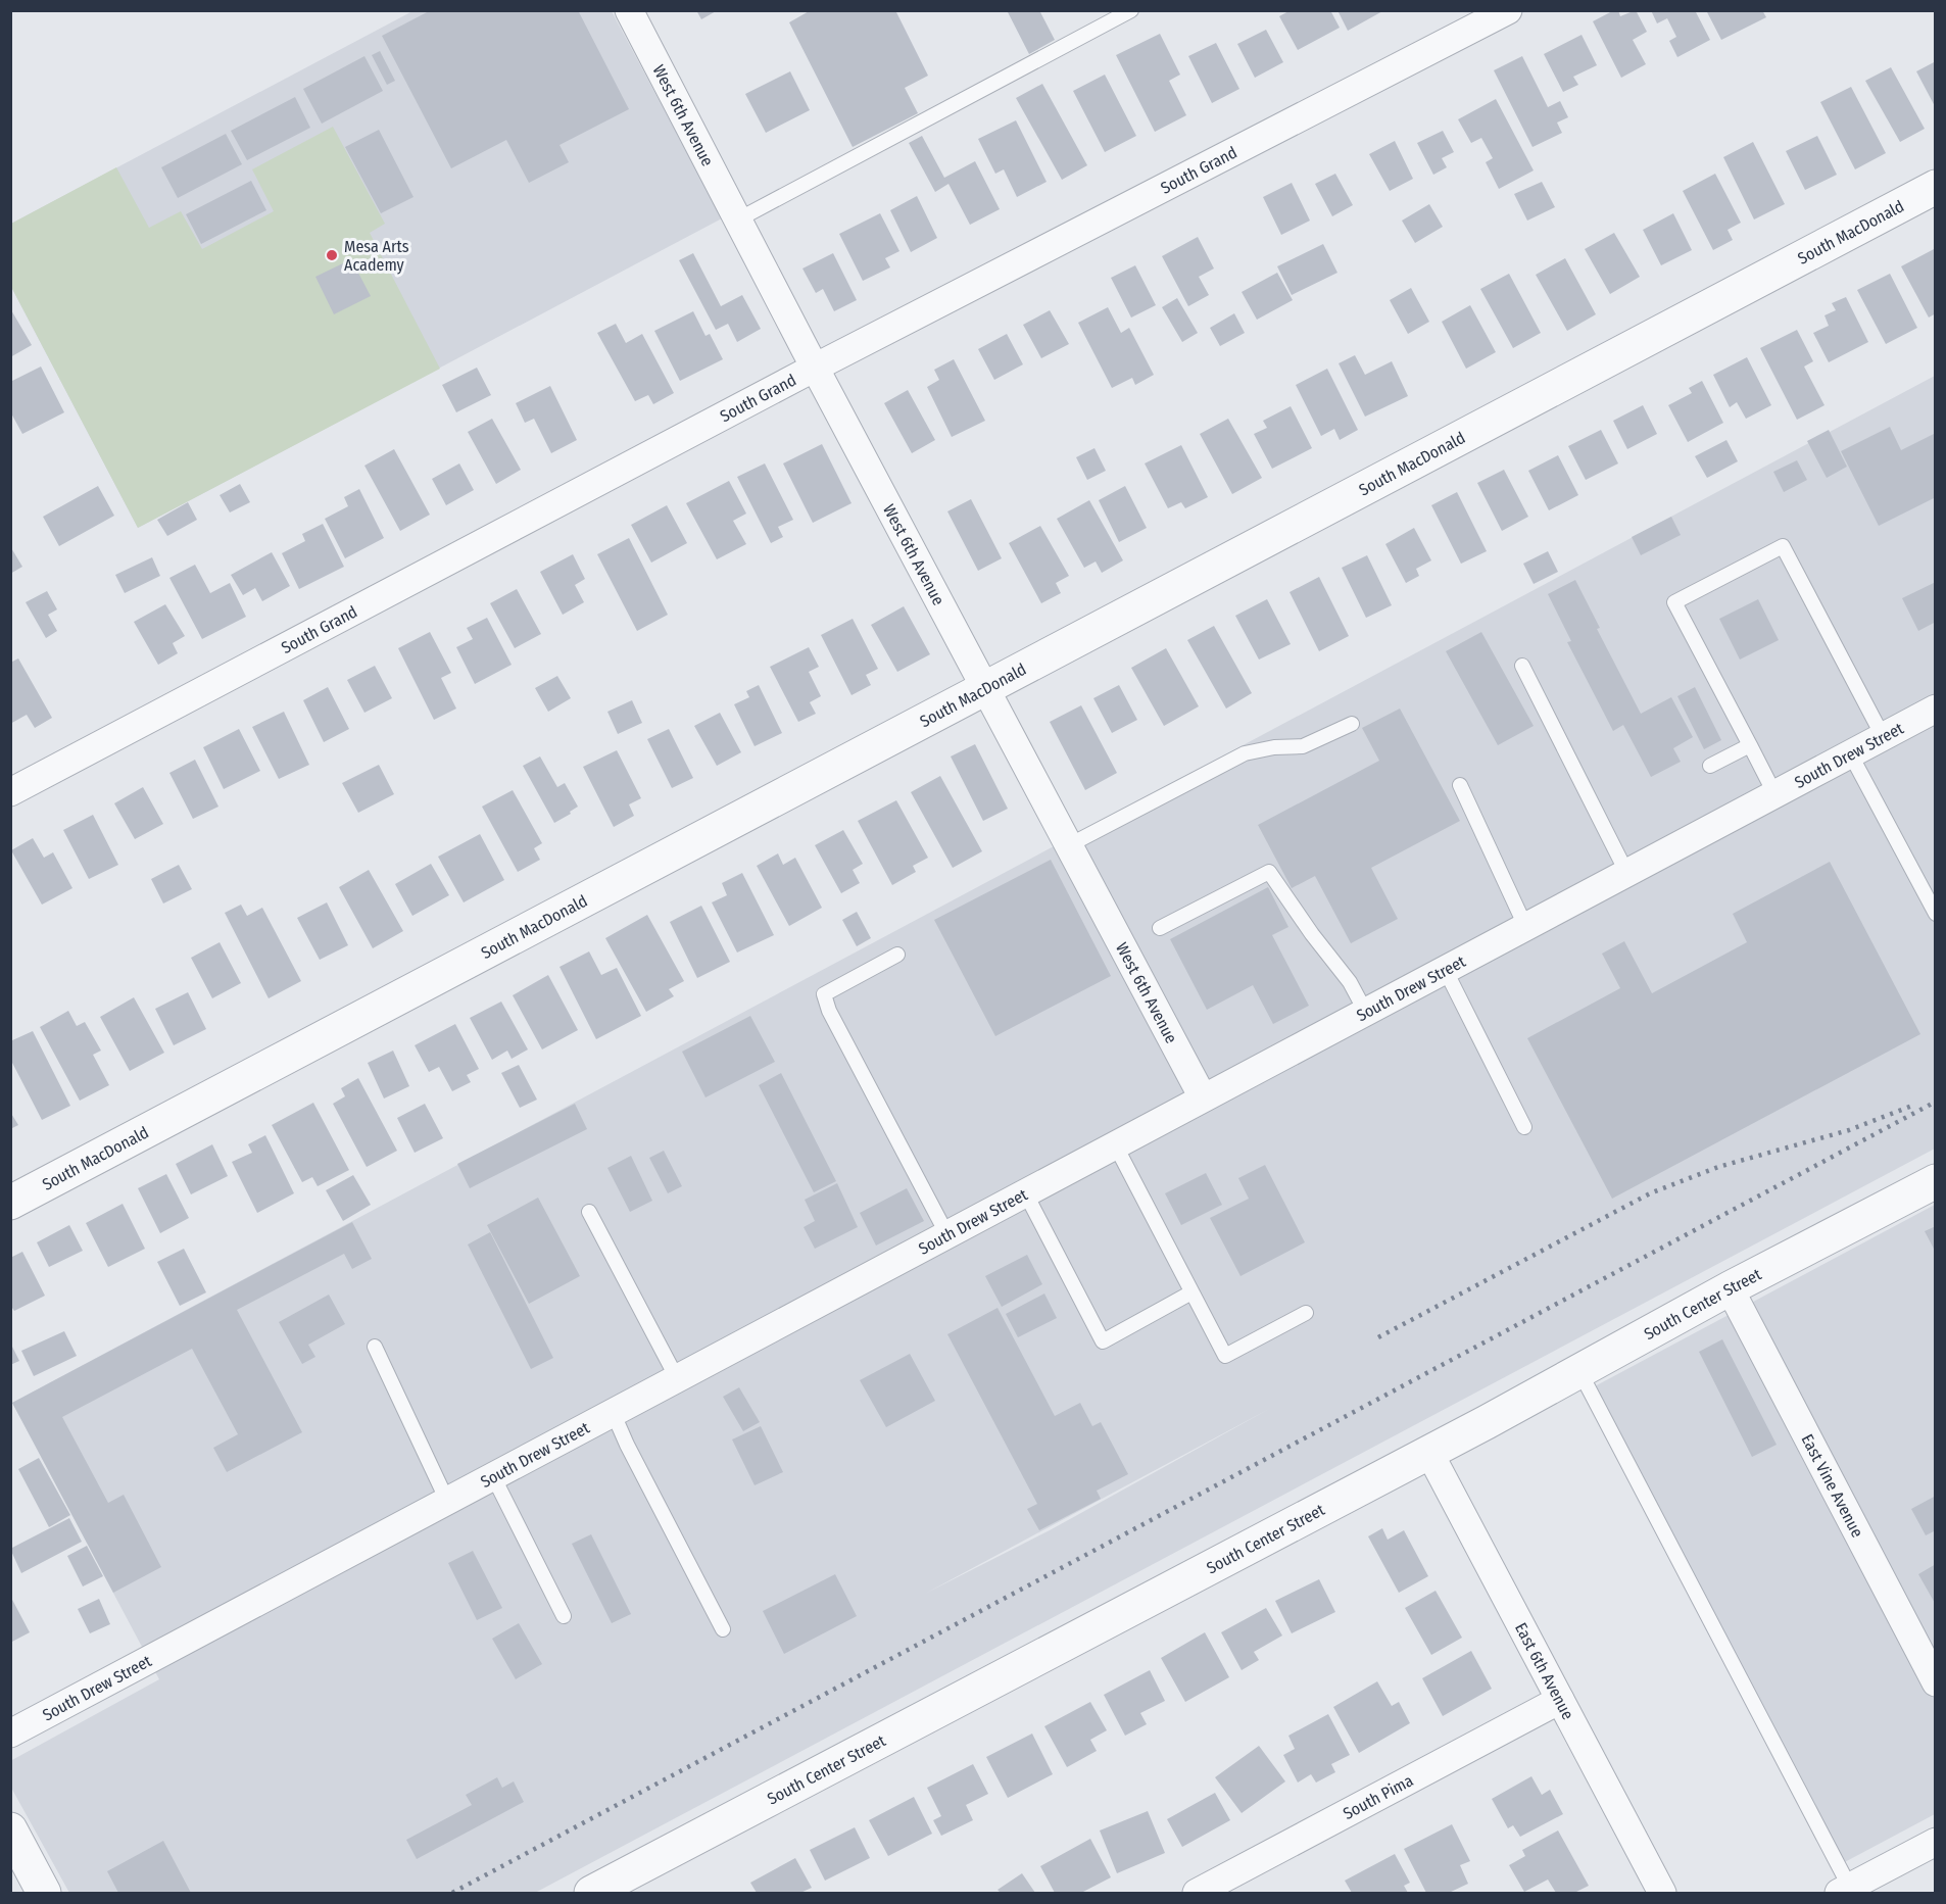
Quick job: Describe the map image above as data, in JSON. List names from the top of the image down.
{
  "streets": {
    "street": [
      "West 6th Avenue",
      "South Grand",
      "South MacDonald",
      "South Drew Street",
      "South Center Street",
      "East Vine Avenue",
      "East 6th Avenue",
      "South Pima"
    ]
  },
  "crossings": [
    ["West 6th Avenue", "South Grand"],
    ["West 6th Avenue", "South MacDonald"],
    ["West 6th Avenue", "South Drew Street"],
    ["South Center Street", "East Vine Avenue"],
    ["South Center Street", "East 6th Avenue"],
    ["East 6th Avenue", "South Pima"]
  ],
  "places": ["Mesa Arts Academy"]
}
